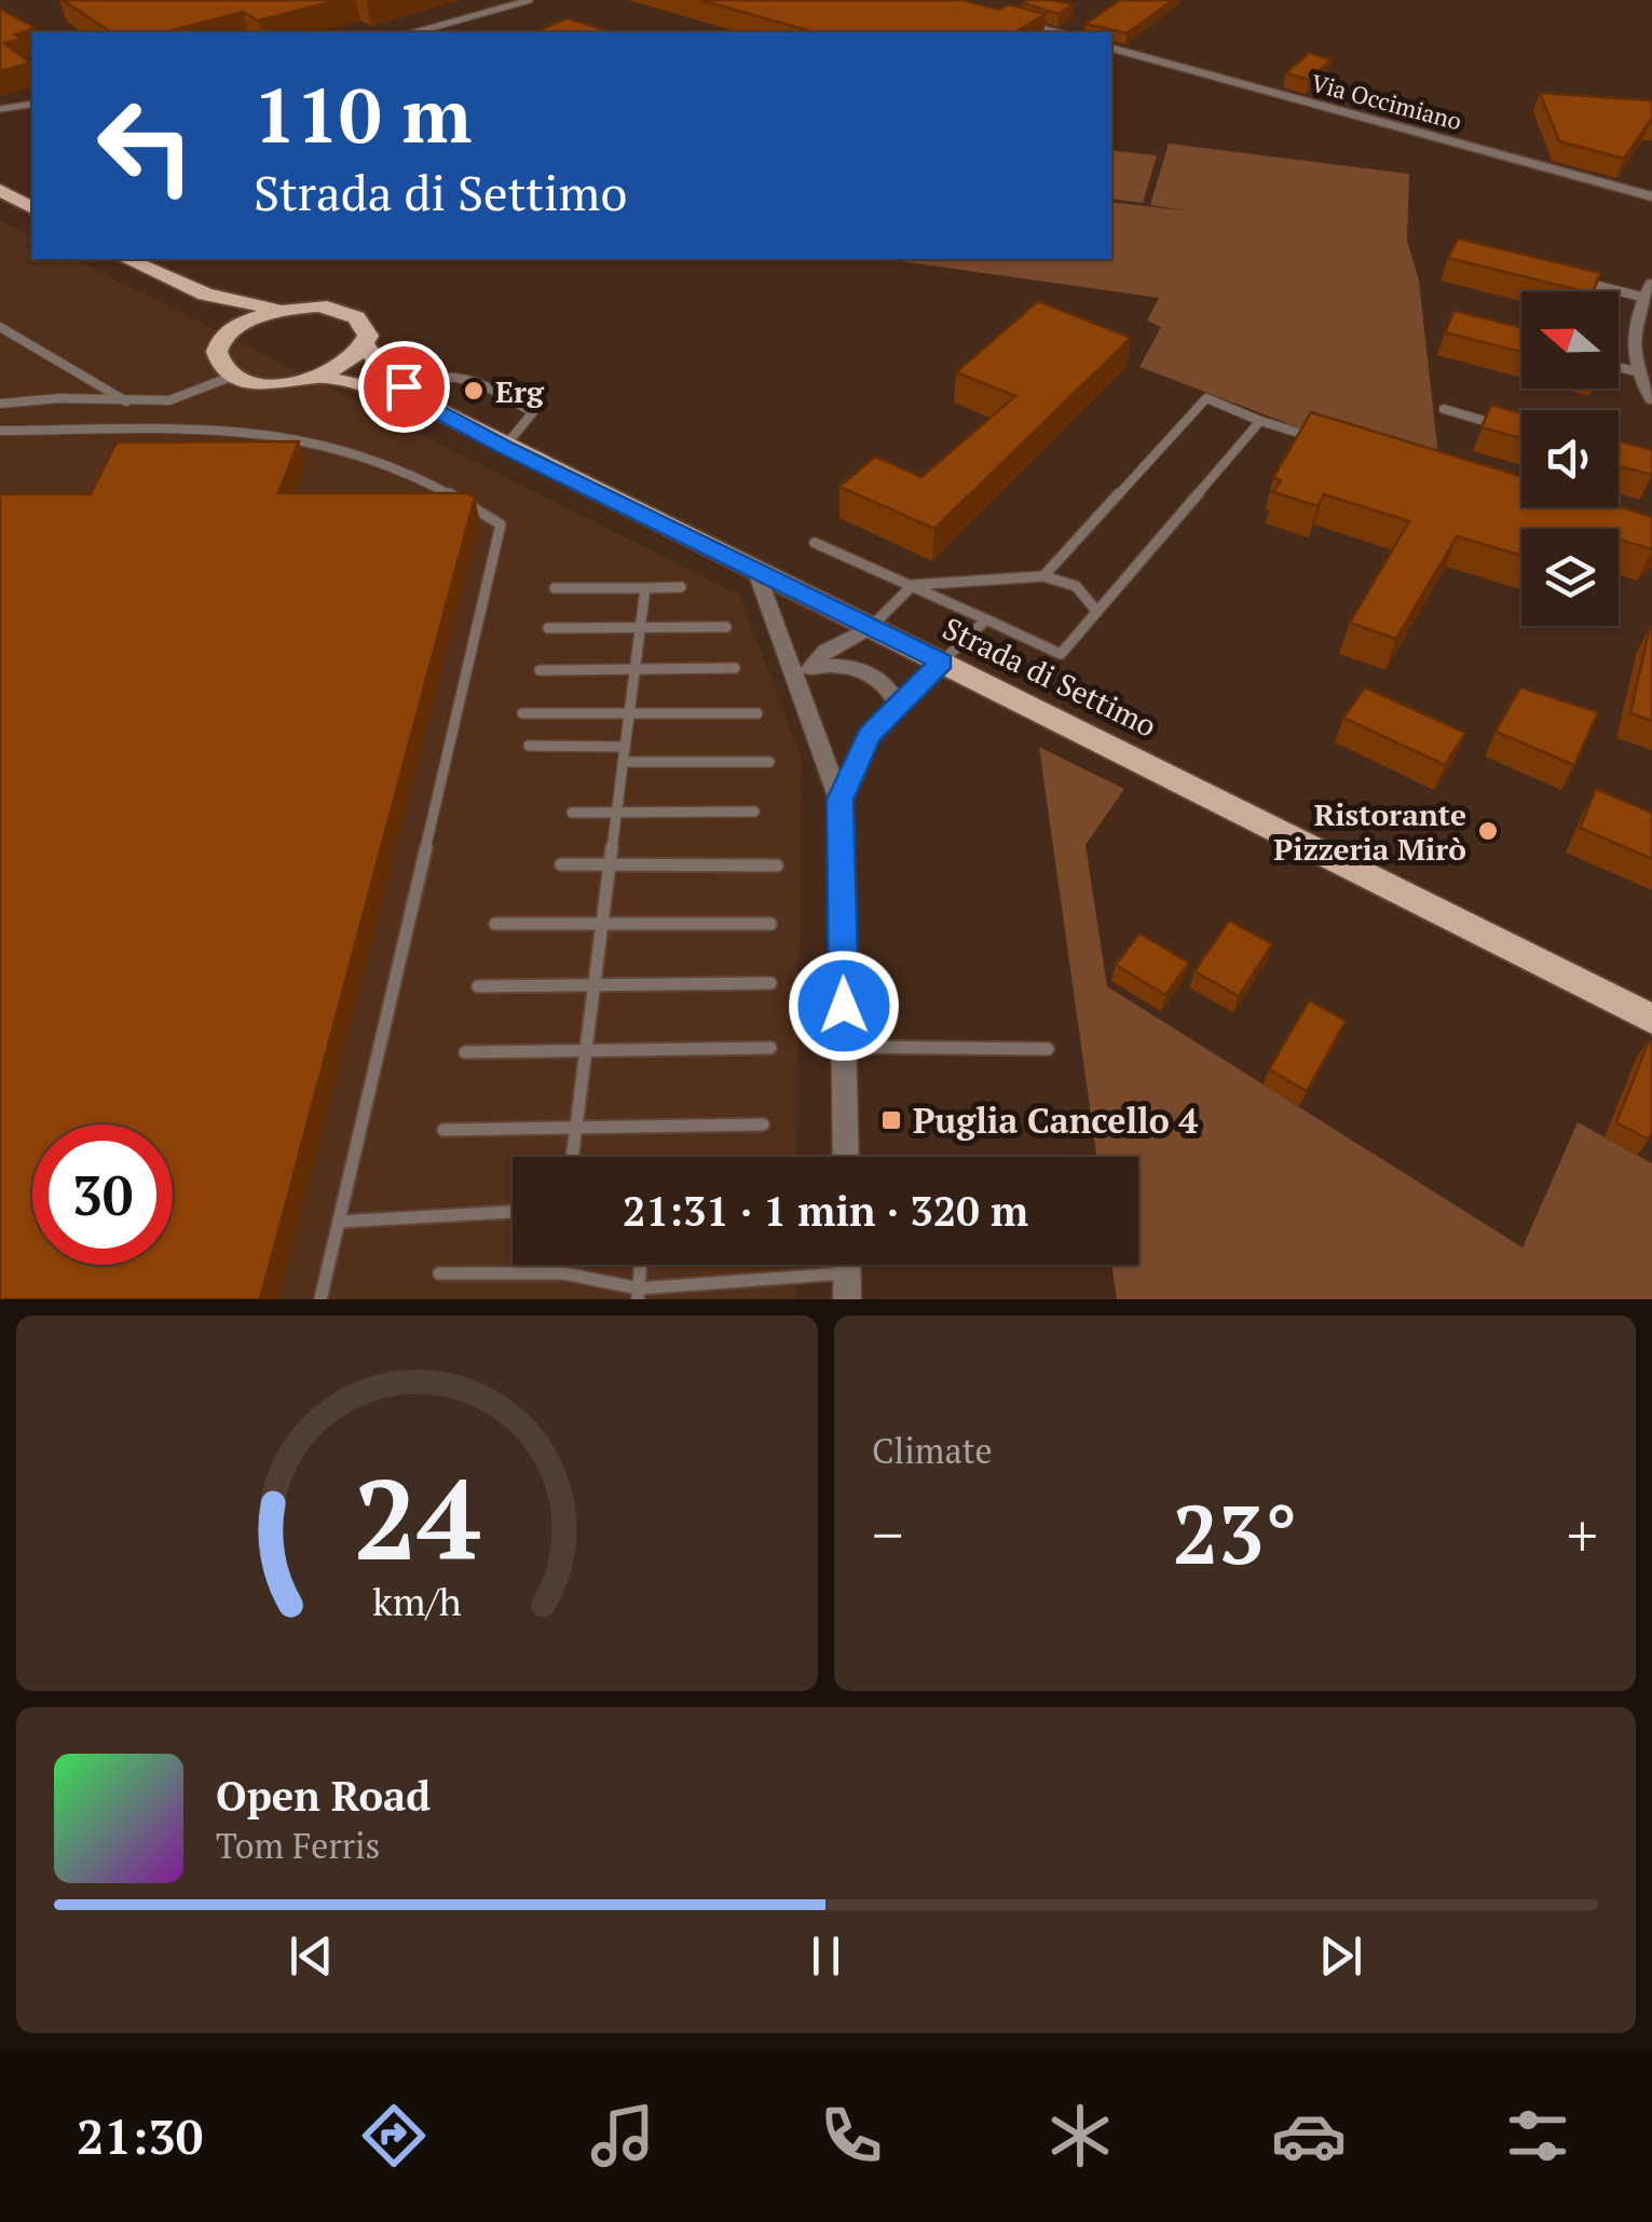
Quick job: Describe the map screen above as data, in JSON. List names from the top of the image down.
{
  "streets": {
    "main road": ["Strada di Settimo"],
    "street": ["Via Occimiano"]
  },
  "places": {
    "other": ["Erg", "Ristorante Pizzeria Mirò"],
    "transit": ["Puglia Cancello 4"]
  },
  "north": "left",
  "page": {
    "turn": ["110 m", "Strada di Settimo"],
    "limit": "30",
    "trip": "21:31 · 1 min · 320 m",
    "tile": "Climate",
    "heat": ["−", "23°", "+"],
    "song": ["Open Road", "Tom Ferris"],
    "tabs": "21:30",
    "gauge": ["24", "km/h"]
  }
}
